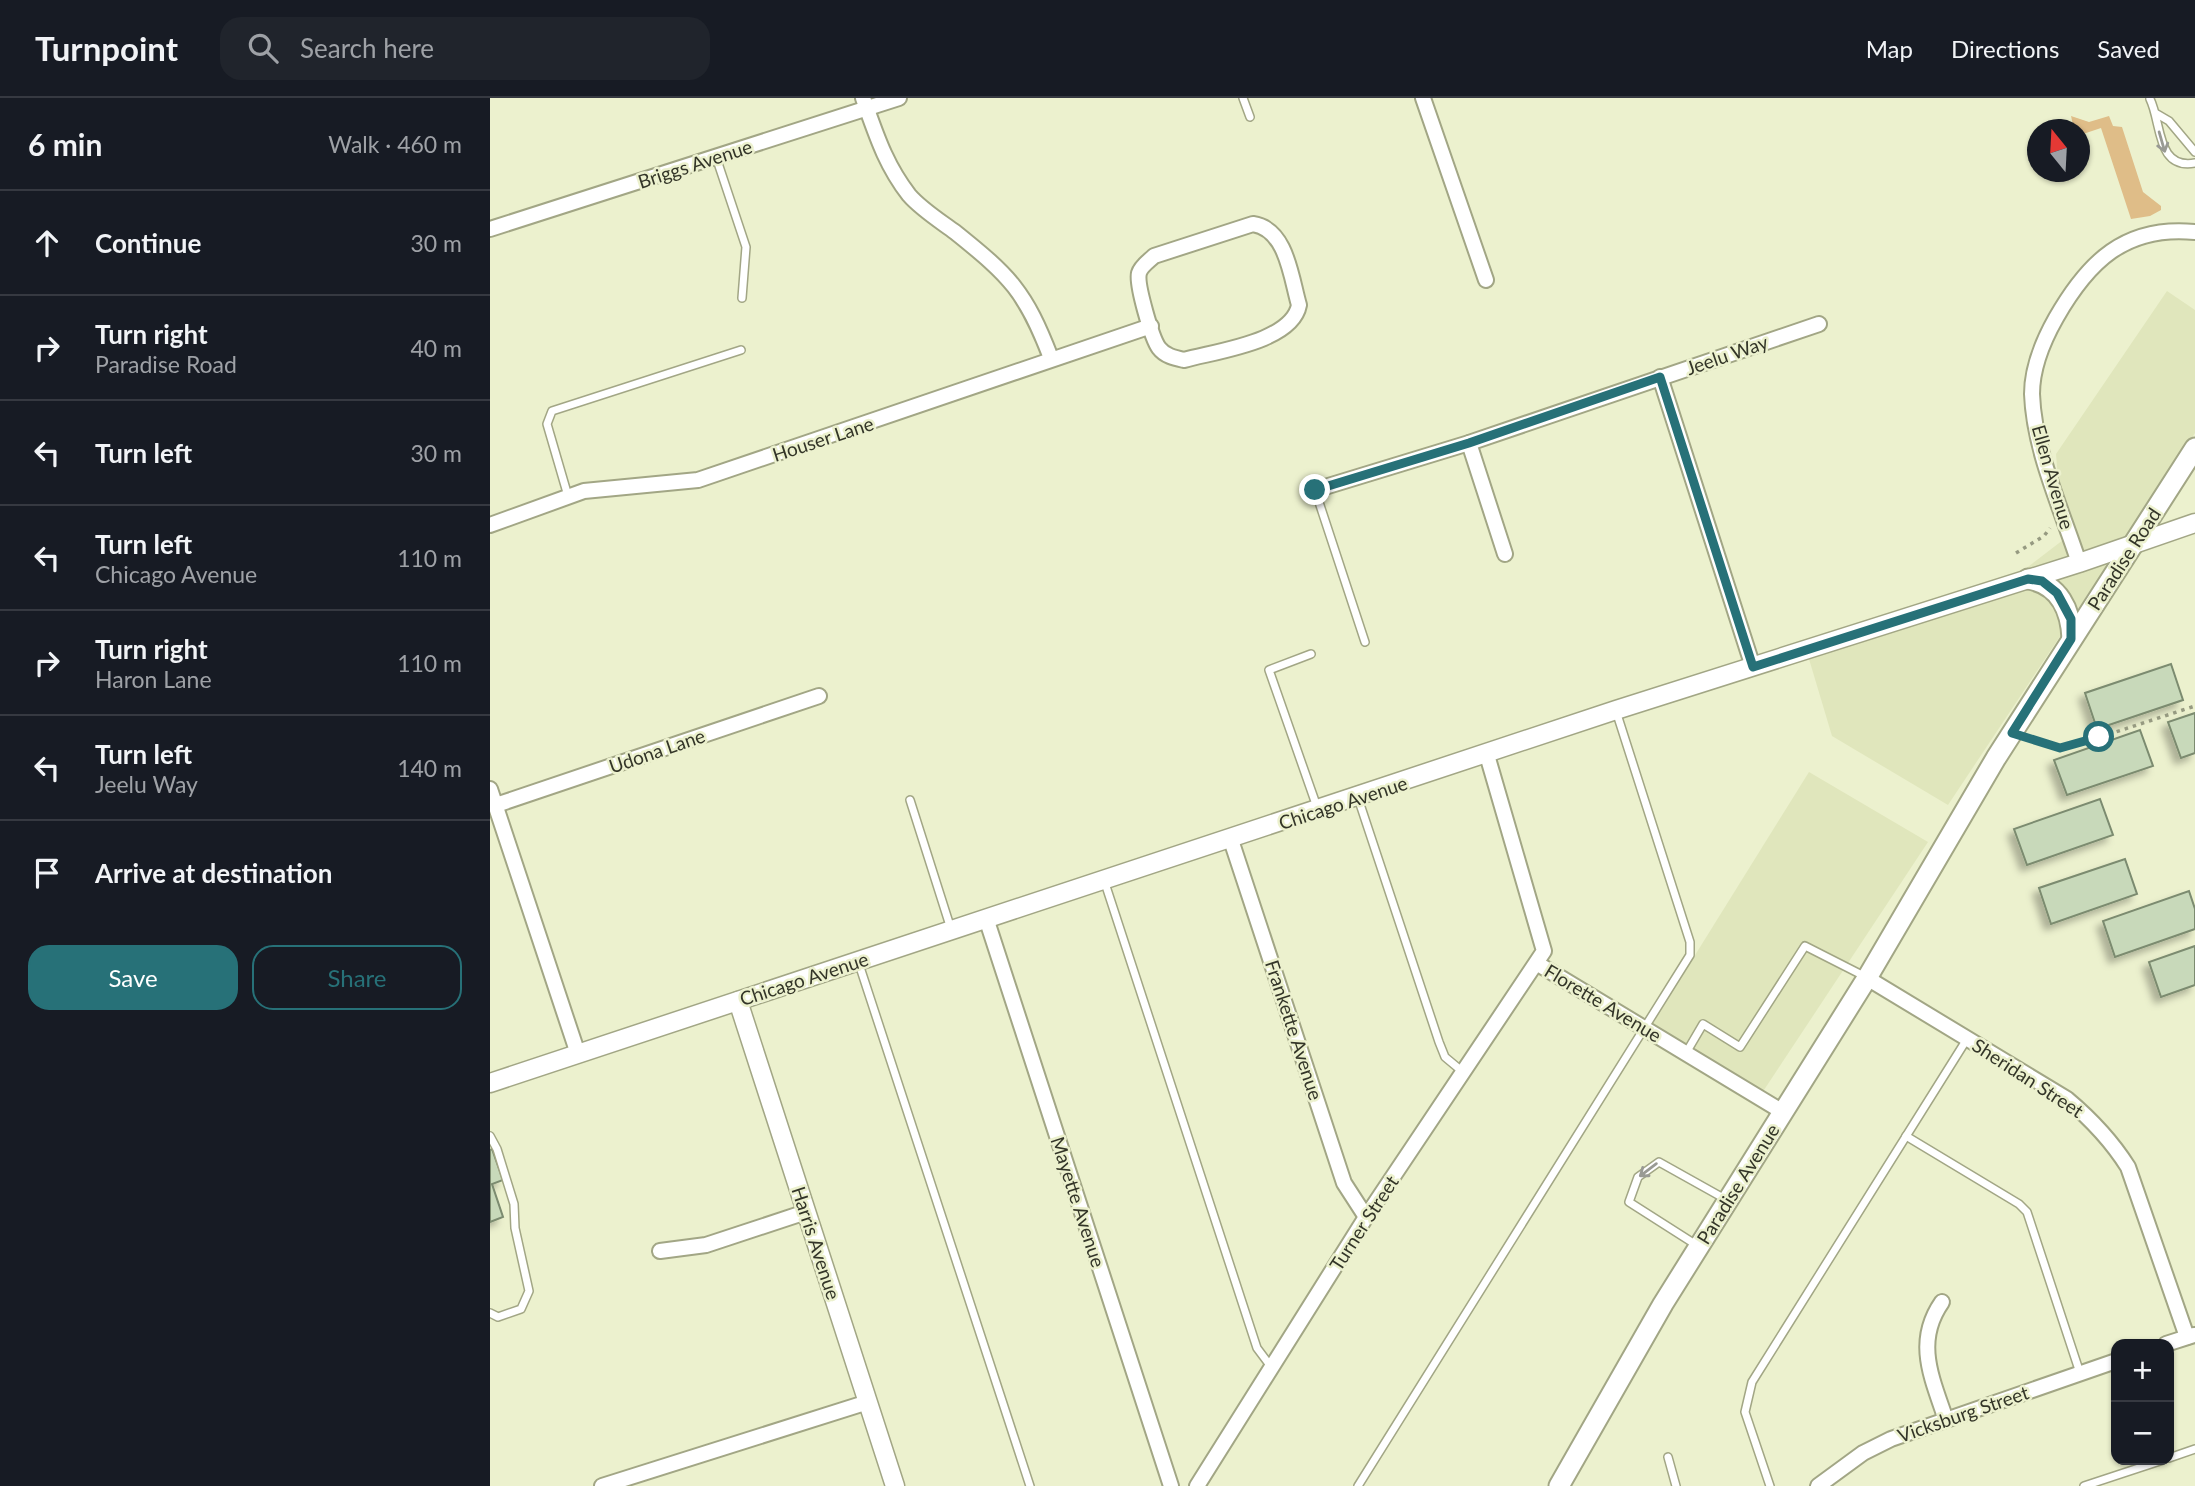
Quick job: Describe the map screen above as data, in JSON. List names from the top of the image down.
{
  "streets": {
    "main road": ["Paradise Road", "Paradise Avenue"],
    "street": [
      "Briggs Avenue",
      "Jeelu Way",
      "Houser Lane",
      "Ellen Avenue",
      "Udona Lane",
      "Chicago Avenue",
      "Florette Avenue",
      "Frankette Avenue",
      "Sheridan Street",
      "Mayette Avenue",
      "Turner Street",
      "Harris Avenue",
      "Vicksburg Street"
    ]
  },
  "crossings": [
    ["Ellen Avenue", "Chicago Avenue"],
    ["Paradise Road", "Chicago Avenue"],
    ["Paradise Road", "Paradise Avenue"],
    ["Chicago Avenue", "Florette Avenue"],
    ["Chicago Avenue", "Frankette Avenue"],
    ["Chicago Avenue", "Mayette Avenue"],
    ["Chicago Avenue", "Harris Avenue"],
    ["Florette Avenue", "Paradise Avenue"],
    ["Florette Avenue", "Turner Street"],
    ["Frankette Avenue", "Turner Street"],
    ["Sheridan Street", "Paradise Avenue"]
  ],
  "north": "top",
  "page": {
    "header": "Turnpoint",
    "search": "Search here",
    "nav": ["Map", "Directions", "Saved"],
    "heading": ["6 min", "Walk · 460 m"],
    "list": [
      ["Continue", "30 m"],
      ["Turn right", "Paradise Road", "40 m"],
      ["Turn left", "30 m"],
      ["Turn left", "Chicago Avenue", "110 m"],
      ["Turn right", "Haron Lane", "110 m"],
      ["Turn left", "Jeelu Way", "140 m"],
      "Arrive at destination"
    ],
    "buttons": ["Save", "Share"],
    "map_buttons": ["+", "−"]
  }
}
